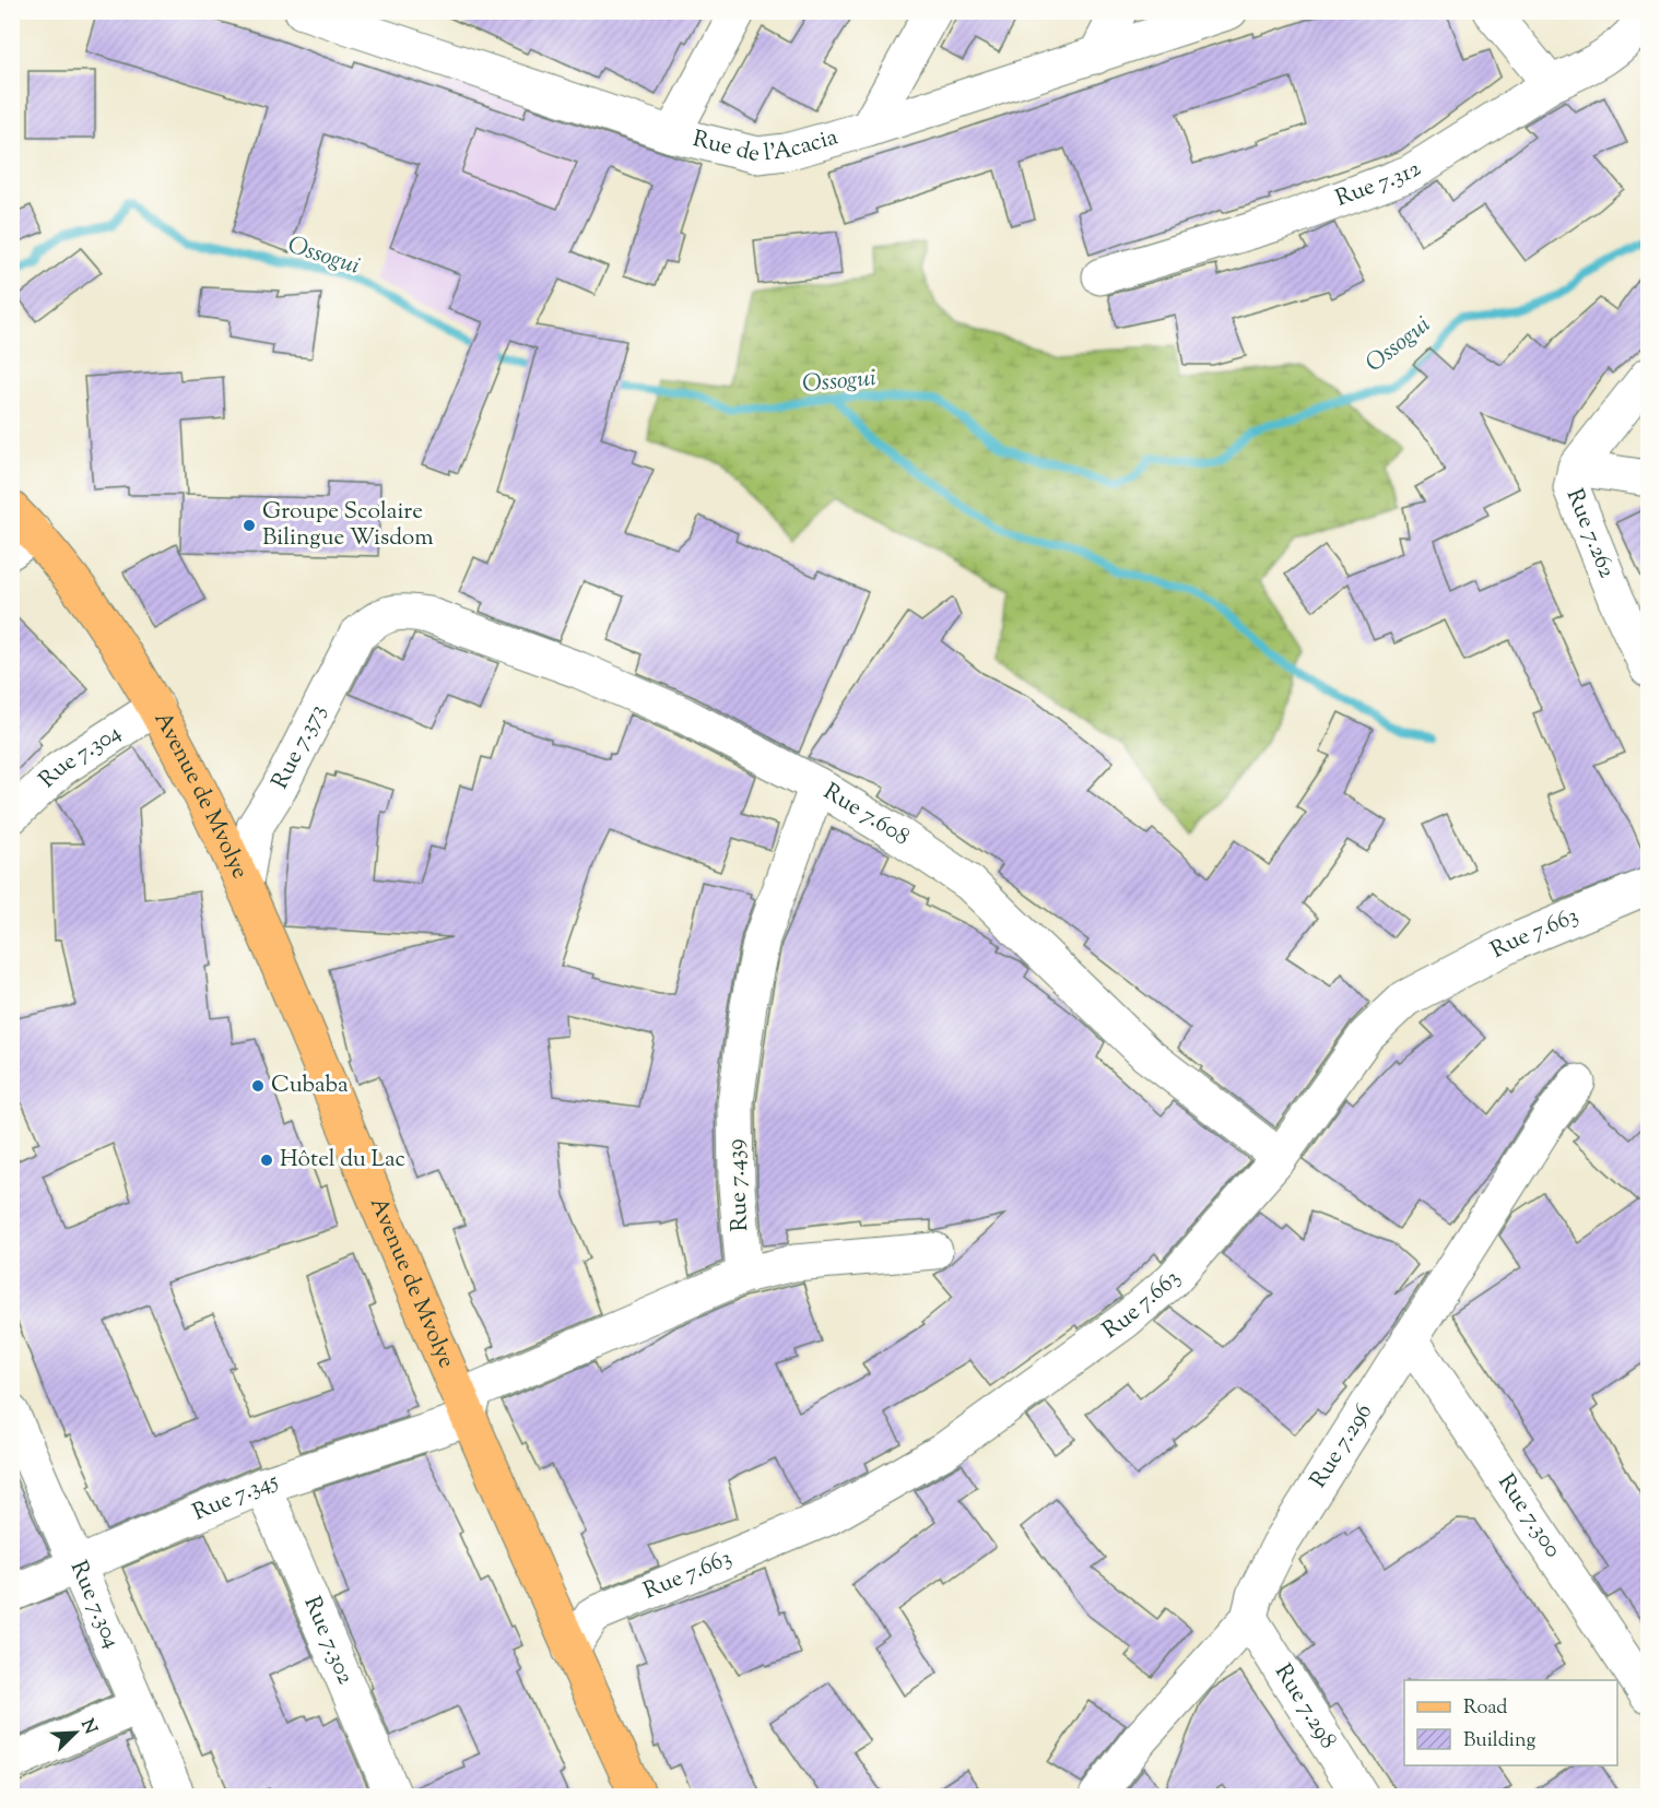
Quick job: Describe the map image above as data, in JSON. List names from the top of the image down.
{
  "streets": {
    "main road": ["Avenue de Mvolye"],
    "street": [
      "Rue de l'Acacia",
      "Rue 7.312",
      "Rue 7.262",
      "Rue 7.373",
      "Rue 7.304",
      "Rue 7.608",
      "Rue 7.663",
      "Rue 7.439",
      "Rue 7.296",
      "Rue 7.345",
      "Rue 7.300",
      "Rue 7.302",
      "Rue 7.298"
    ]
  },
  "crossings": [
    ["Rue 7.373", "Avenue de Mvolye"],
    ["Rue 7.373", "Rue 7.608"],
    ["Rue 7.304", "Avenue de Mvolye"],
    ["Rue 7.304", "Rue 7.345"],
    ["Avenue de Mvolye", "Rue 7.663"],
    ["Avenue de Mvolye", "Rue 7.345"],
    ["Rue 7.608", "Rue 7.663"],
    ["Rue 7.608", "Rue 7.439"],
    ["Rue 7.296", "Rue 7.300"],
    ["Rue 7.296", "Rue 7.298"],
    ["Rue 7.345", "Rue 7.302"]
  ],
  "water": ["Ossogui"],
  "places": ["Groupe Scolaire Bilingue Wisdom", "Cubaba", "Hôtel du Lac"],
  "legend": ["Road", "Building"],
  "north": "top right"
}
